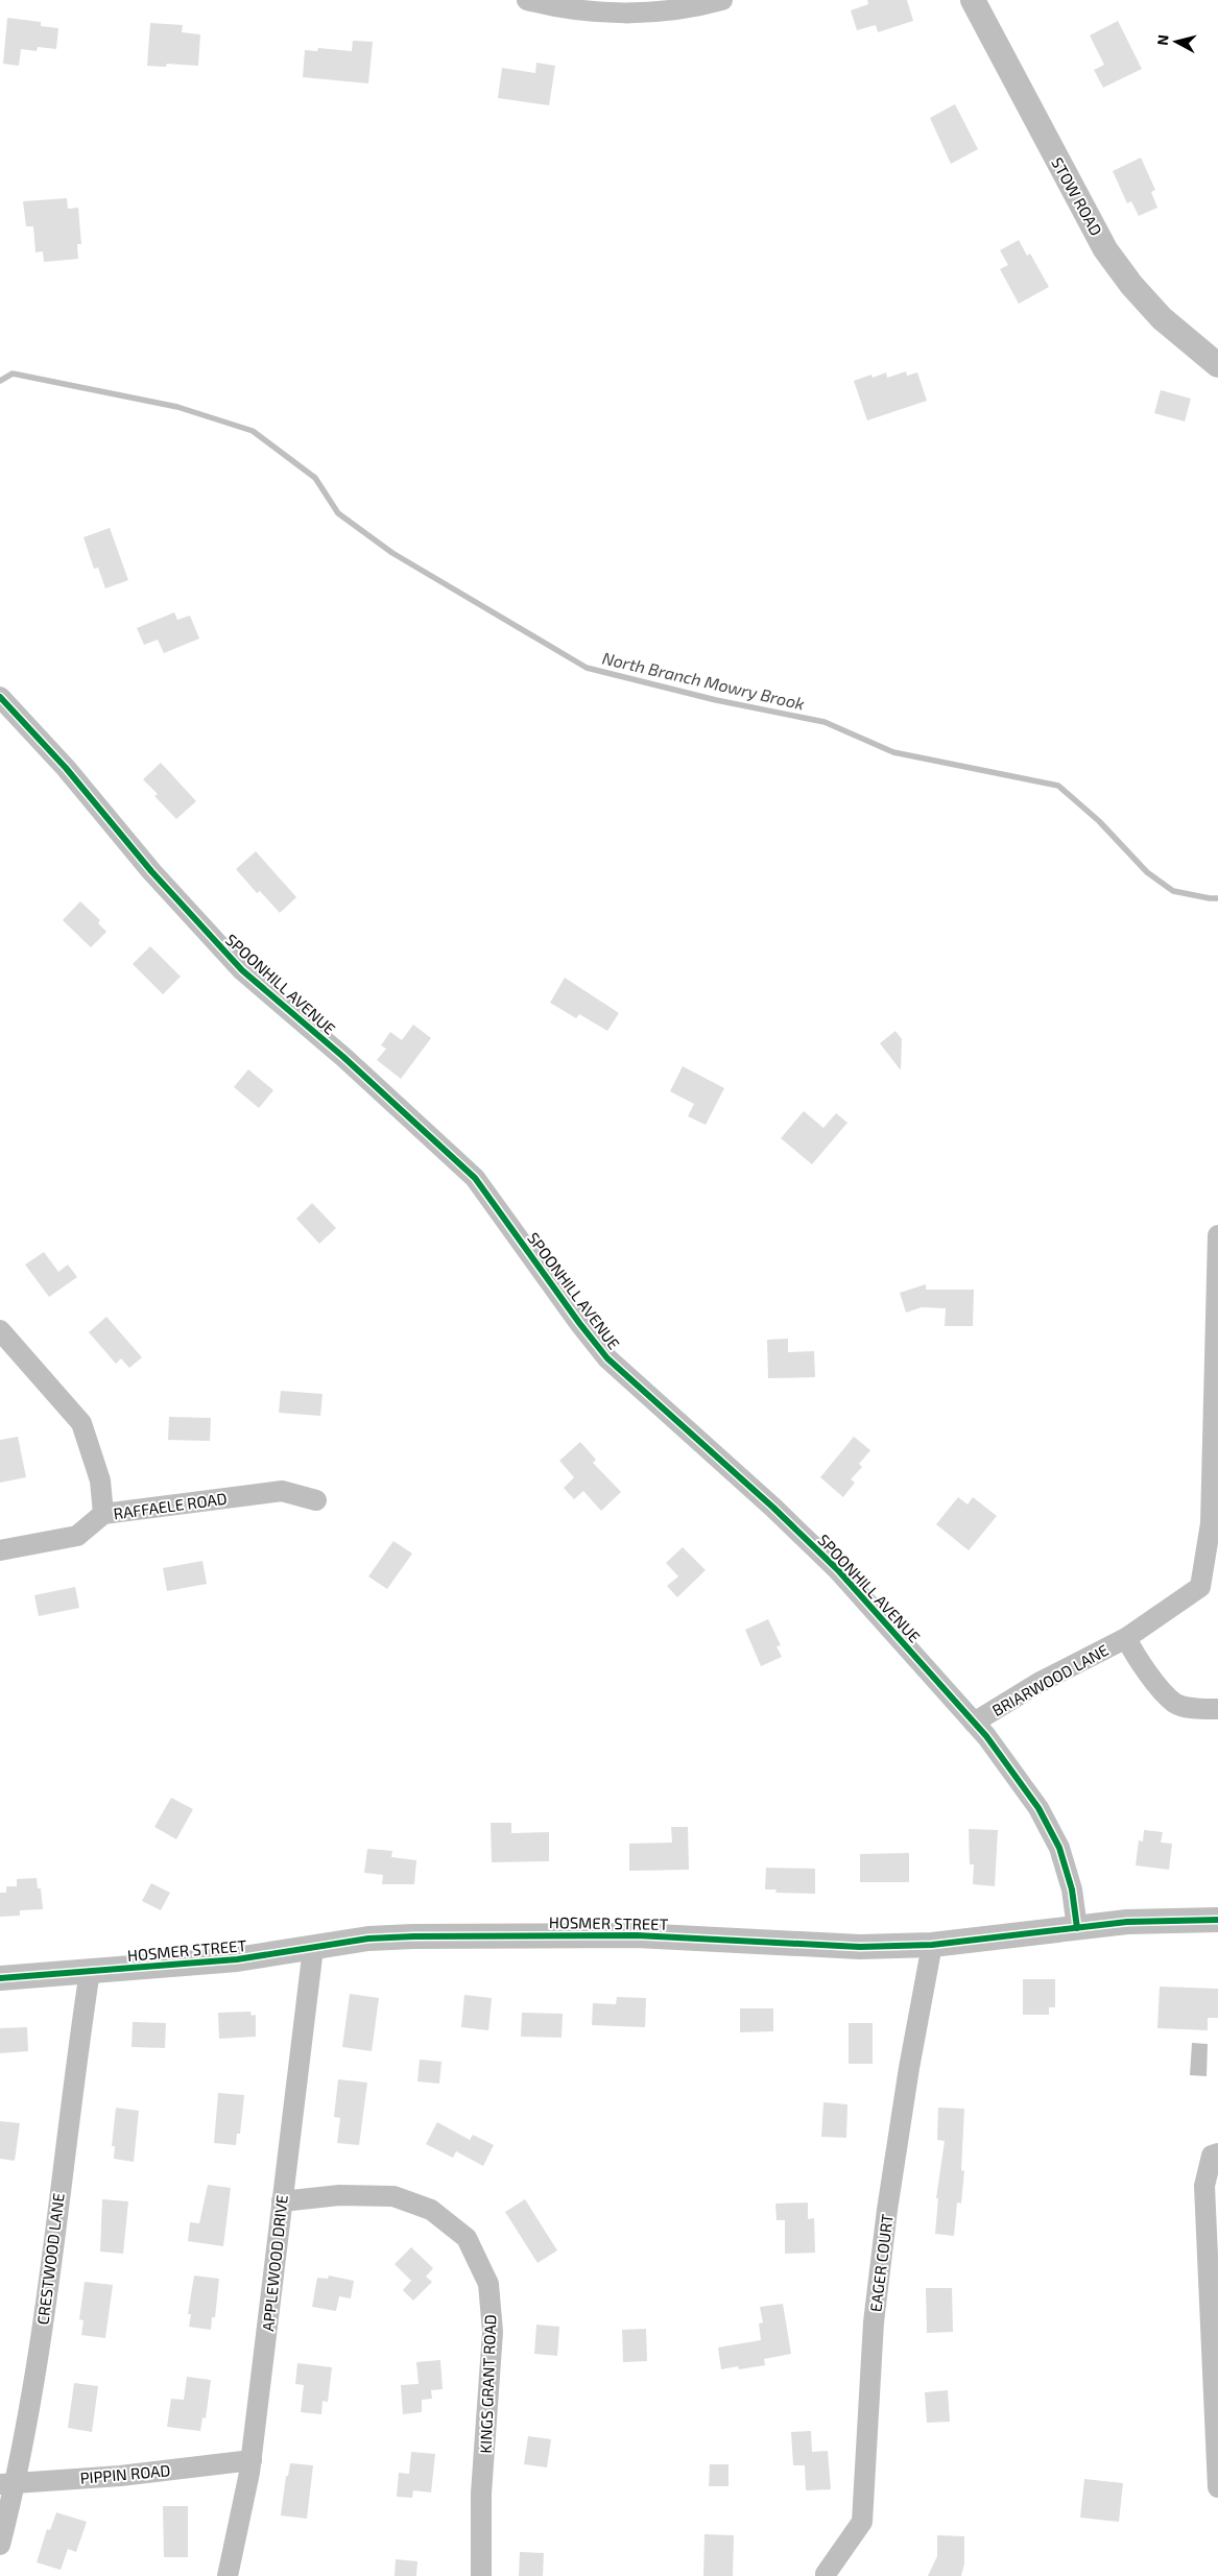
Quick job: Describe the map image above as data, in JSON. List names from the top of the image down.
{
  "streets": {
    "street": [
      "STOW ROAD",
      "SPOONHILL AVENUE",
      "RAFFAELE ROAD",
      "BRIARWOOD LANE",
      "HOSMER STREET",
      "CRESTWOOD LANE",
      "APPLEWOOD DRIVE",
      "EAGER COURT",
      "KINGS GRANT ROAD",
      "PIPPIN ROAD"
    ]
  },
  "crossings": [
    ["SPOONHILL AVENUE", "BRIARWOOD LANE"],
    ["SPOONHILL AVENUE", "HOSMER STREET"],
    ["HOSMER STREET", "CRESTWOOD LANE"],
    ["HOSMER STREET", "APPLEWOOD DRIVE"],
    ["HOSMER STREET", "EAGER COURT"],
    ["CRESTWOOD LANE", "PIPPIN ROAD"],
    ["APPLEWOOD DRIVE", "KINGS GRANT ROAD"],
    ["APPLEWOOD DRIVE", "PIPPIN ROAD"]
  ],
  "water": ["North Branch Mowry Brook"],
  "north": "left"
}
